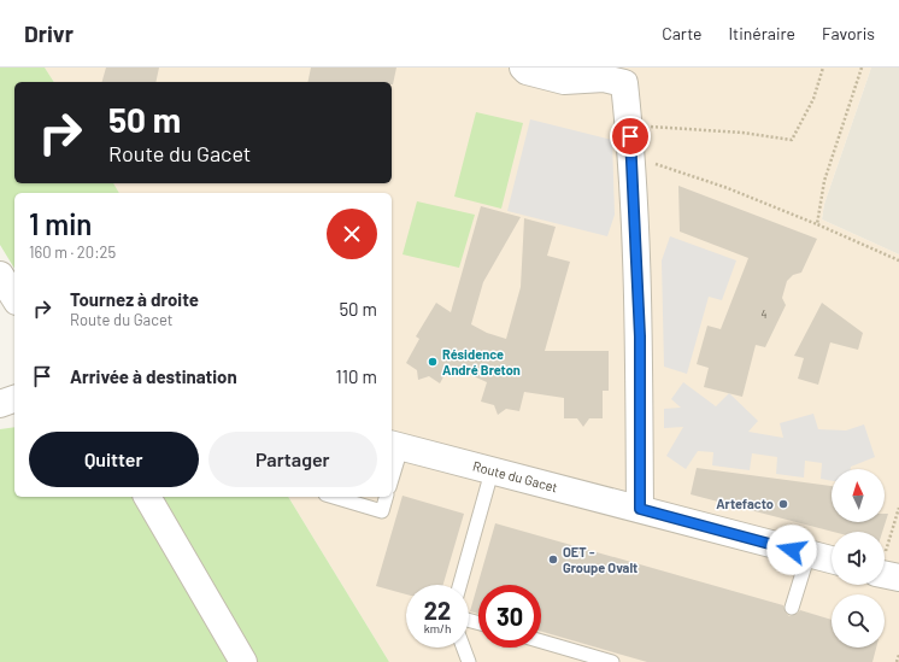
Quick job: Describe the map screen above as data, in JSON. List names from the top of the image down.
{
  "streets": {
    "street": ["Route du Gacet"]
  },
  "places": ["Résidence André Breton", "Artefacto", "OET - Groupe Ovalt"],
  "house_numbers": ["4"],
  "north": "top",
  "page": {
    "header": "Drivr",
    "nav": ["Carte", "Itinéraire", "Favoris"],
    "turn": ["50 m", "Route du Gacet"],
    "heading": ["1 min", "160 m · 20:25"],
    "list": [
      {
        "name": "Tournez à droite",
        "note": "Route du Gacet",
        "value": "50 m"
      },
      {
        "name": "Arrivée à destination",
        "value": "110 m"
      }
    ],
    "buttons": ["Quitter", "Partager"],
    "speed": "22 km/h",
    "limit": "30"
  }
}
